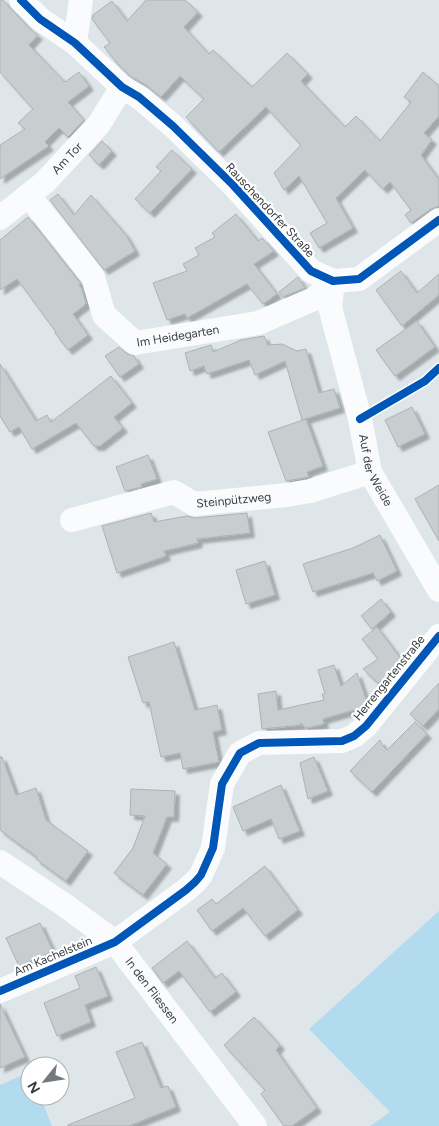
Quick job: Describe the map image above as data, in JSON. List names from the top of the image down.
{
  "streets": {
    "street": [
      "Am Tor",
      "Rauschendorfer Straße",
      "Im Heidegarten",
      "Auf der Weide",
      "Steinpützweg",
      "Herrengartenstraße",
      "Am Kachelstein",
      "In den Fliessen"
    ]
  },
  "crossings": [
    ["Am Tor", "Rauschendorfer Straße"],
    ["Am Tor", "Im Heidegarten"],
    ["Rauschendorfer Straße", "Im Heidegarten"],
    ["Rauschendorfer Straße", "Auf der Weide"],
    ["Im Heidegarten", "Auf der Weide"],
    ["Auf der Weide", "Steinpützweg"],
    ["Herrengartenstraße", "Am Kachelstein"],
    ["Herrengartenstraße", "In den Fliessen"],
    ["Am Kachelstein", "In den Fliessen"]
  ],
  "north": "bottom left"
}
